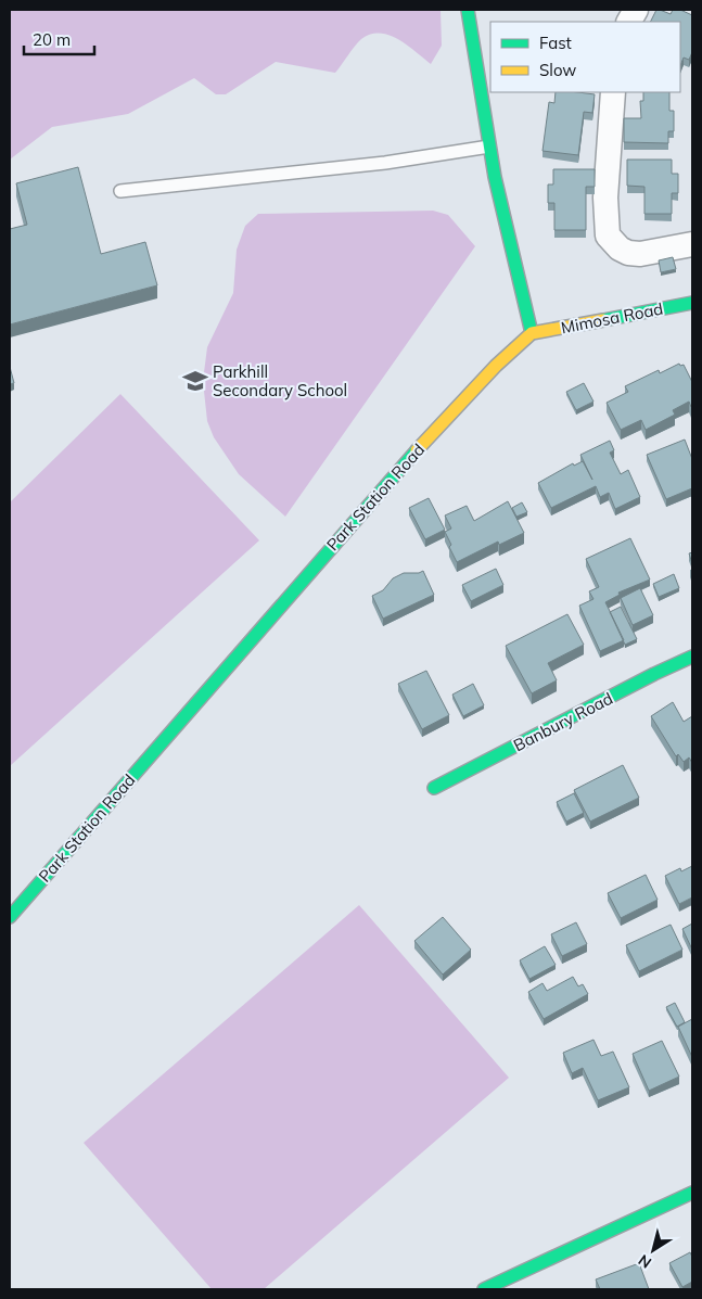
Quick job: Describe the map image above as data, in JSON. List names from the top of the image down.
{
  "streets": {
    "street": ["Mimosa Road", "Park Station Road", "Banbury Road"]
  },
  "crossings": [
    ["Mimosa Road", "Park Station Road"]
  ],
  "places": {
    "school or university": ["Parkhill Secondary School"]
  },
  "legend": ["Fast", "Slow"],
  "scale_bar": "20 m",
  "north": "bottom left"
}
